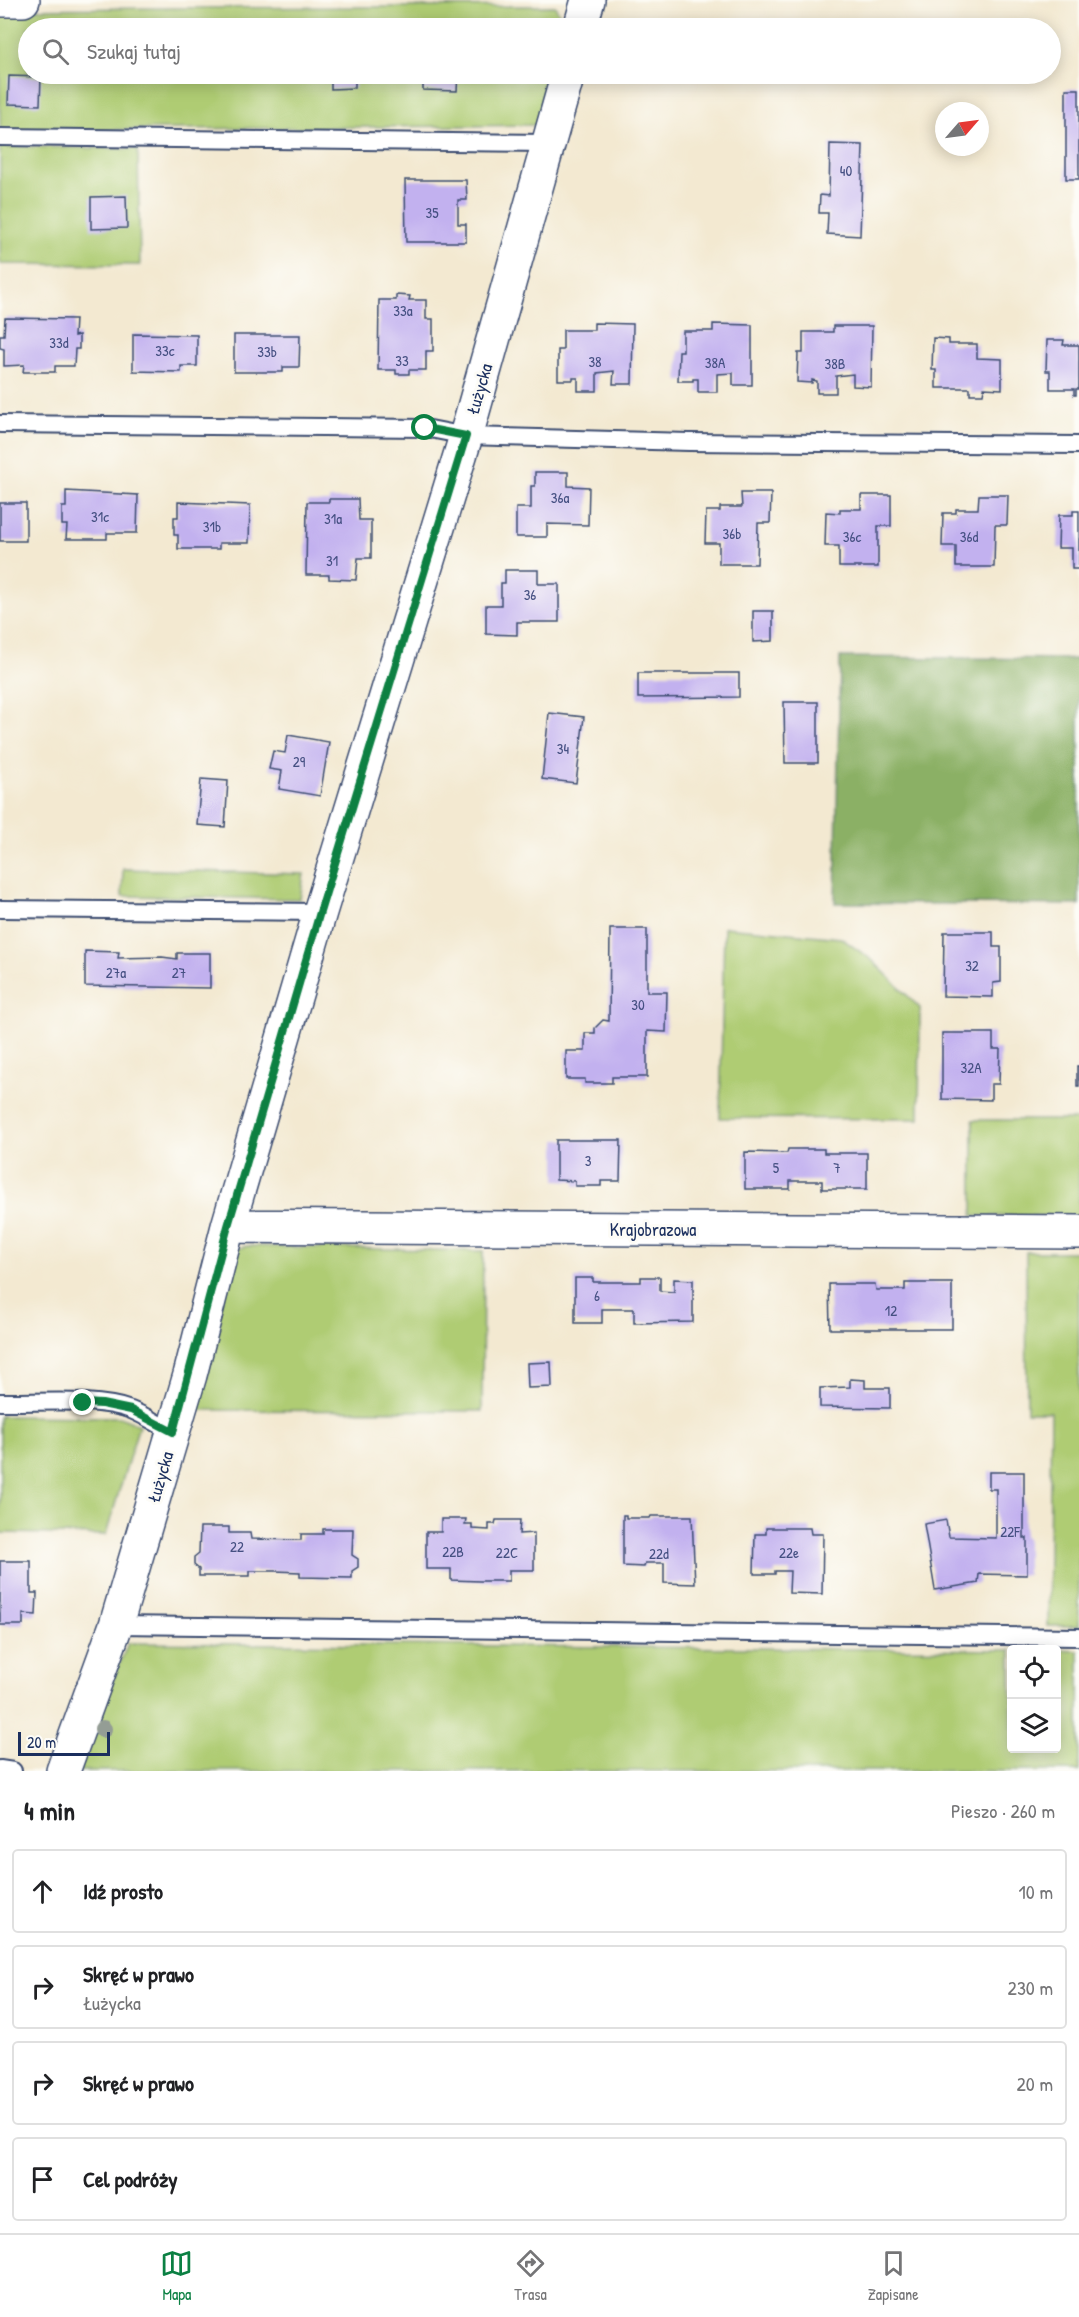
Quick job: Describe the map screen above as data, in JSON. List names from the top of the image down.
{
  "streets": {
    "street": ["Łużycka", "Krajobrazowa"]
  },
  "crossings": [
    ["Łużycka", "Krajobrazowa"]
  ],
  "house_numbers": [
    "40",
    "35",
    "33a",
    "33d",
    "33c",
    "33b",
    "33",
    "38",
    "38A",
    "38B",
    "36a",
    "31c",
    "31a",
    "31b",
    "36b",
    "36c",
    "36d",
    "31",
    "36",
    "34",
    "29",
    "32",
    "27a",
    "27",
    "30",
    "32A",
    "3",
    "5",
    "7",
    "6",
    "12",
    "22F",
    "22",
    "22B",
    "22C",
    "22e",
    "22d"
  ],
  "scale_bar": "20 m",
  "north": "top right",
  "page": {
    "search": "Szukaj tutaj",
    "scale": "20 m",
    "heading": ["4 min", "Pieszo · 260 m"],
    "list": [
      ["Idź prosto", "10 m"],
      ["Skręć w prawo", "Łużycka", "230 m"],
      ["Skręć w prawo", "20 m"],
      "Cel podróży"
    ],
    "nav": ["Mapa", "Trasa", "Zapisane"]
  }
}
